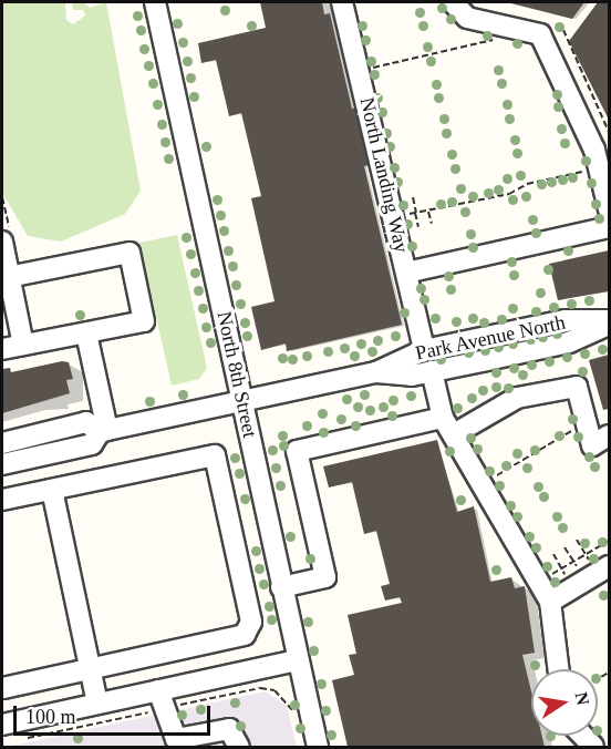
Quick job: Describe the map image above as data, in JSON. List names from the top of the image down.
{
  "streets": {
    "street": ["North Landing Way", "Park Avenue North", "North 8th Street"]
  },
  "crossings": [
    ["North Landing Way", "Park Avenue North"],
    ["Park Avenue North", "North 8th Street"]
  ],
  "scale_bar": "100 m",
  "north": "right"
}
